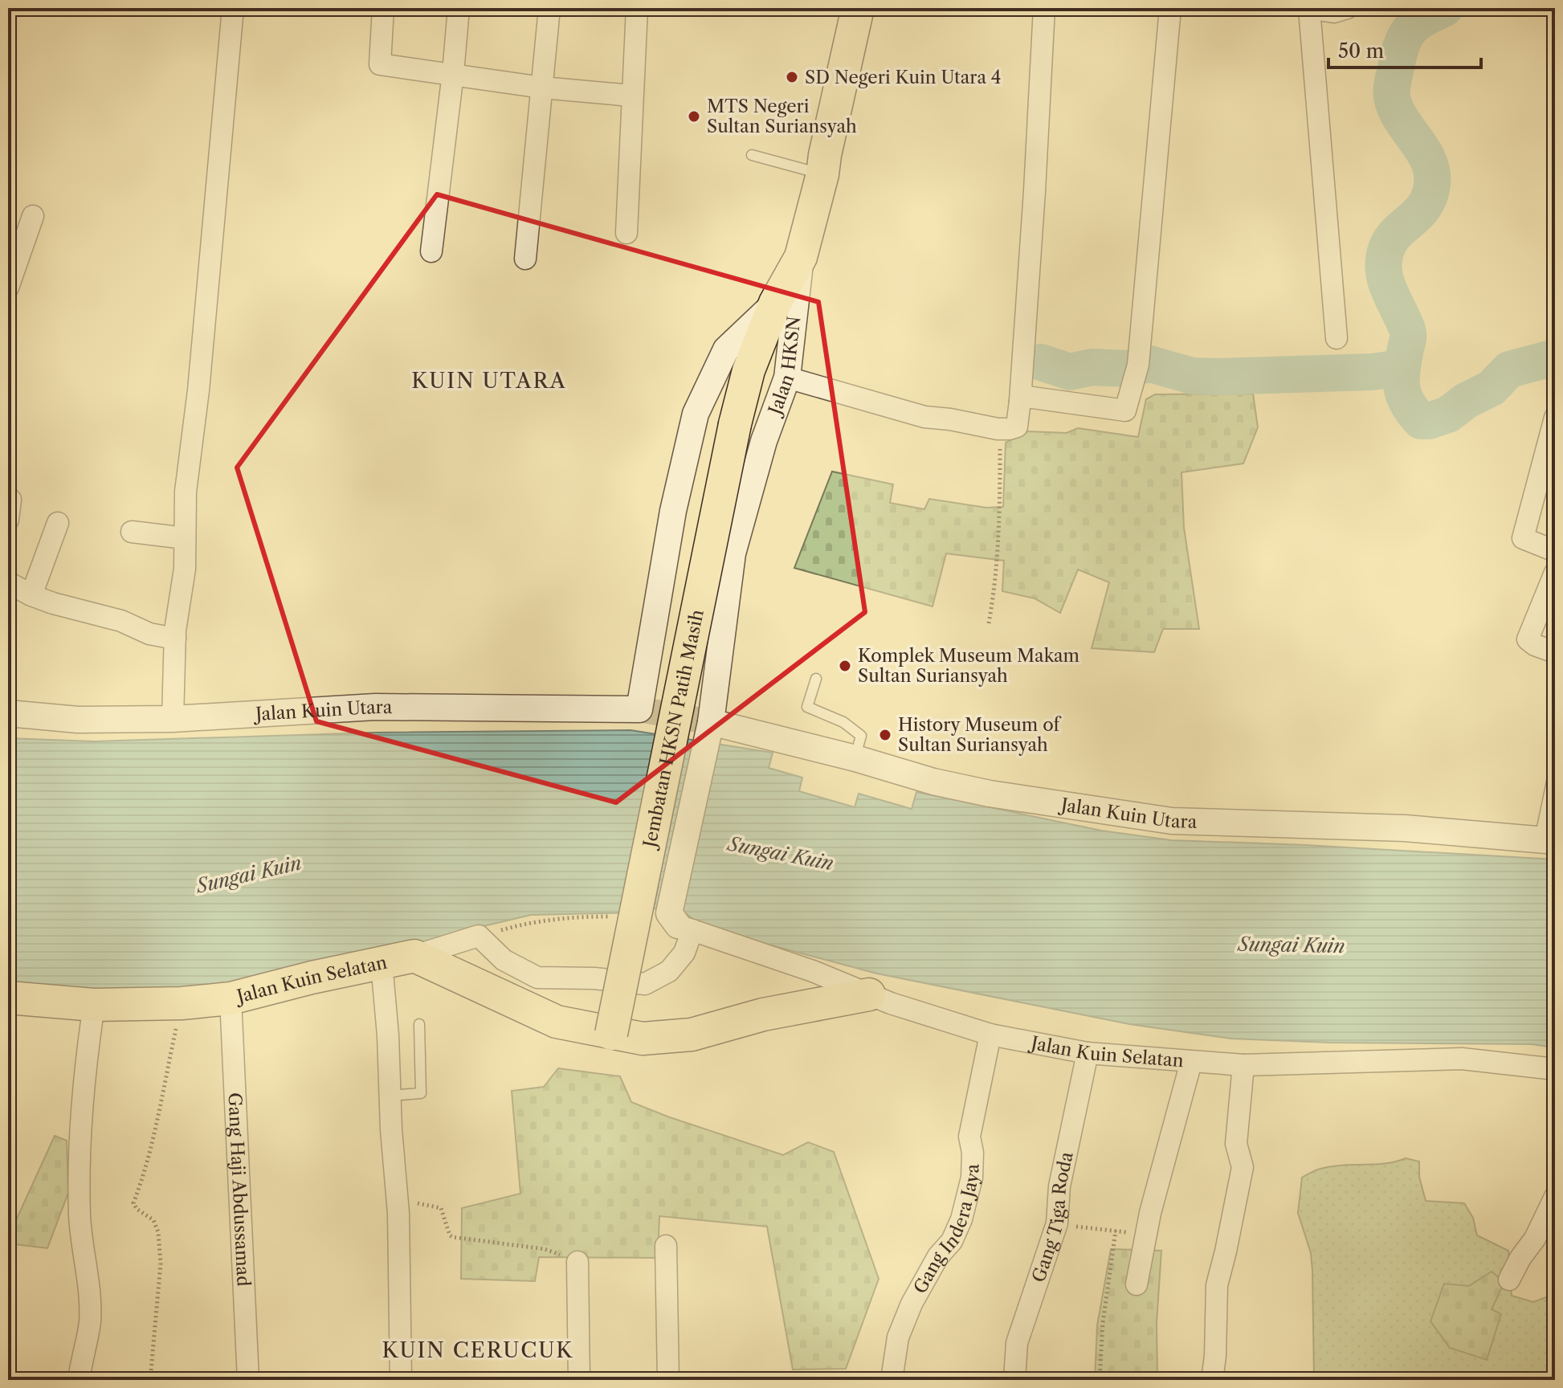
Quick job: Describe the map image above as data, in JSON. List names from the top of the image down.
{
  "streets": {
    "main road": ["Jalan HKSN", "Jembatan HKSN Patih Masih", "Jalan Kuin Selatan"],
    "street": [
      "Jalan Kuin Utara",
      "Gang Haji Abdussamad",
      "Gang Tiga Roda",
      "Gang Indera Jaya"
    ]
  },
  "crossings": [
    ["Jalan HKSN", "Jalan Kuin Utara"],
    ["Jalan HKSN", "Jembatan HKSN Patih Masih"],
    ["Jalan HKSN", "Jalan Kuin Selatan"],
    ["Jalan Kuin Utara", "Jembatan HKSN Patih Masih"],
    ["Jalan Kuin Selatan", "Gang Haji Abdussamad"],
    ["Jalan Kuin Selatan", "Gang Tiga Roda"],
    ["Jalan Kuin Selatan", "Gang Indera Jaya"]
  ],
  "districts": ["KUIN UTARA", "KUIN CERUCUK"],
  "water": ["Sungai Kuin"],
  "places": [
    "SD Negeri Kuin Utara 4",
    "MTS Negeri Sultan Suriansyah",
    "Komplek Museum Makam Sultan Suriansyah",
    "History Museum of Sultan Suriansyah"
  ],
  "scale_bar": "50 m"
}
